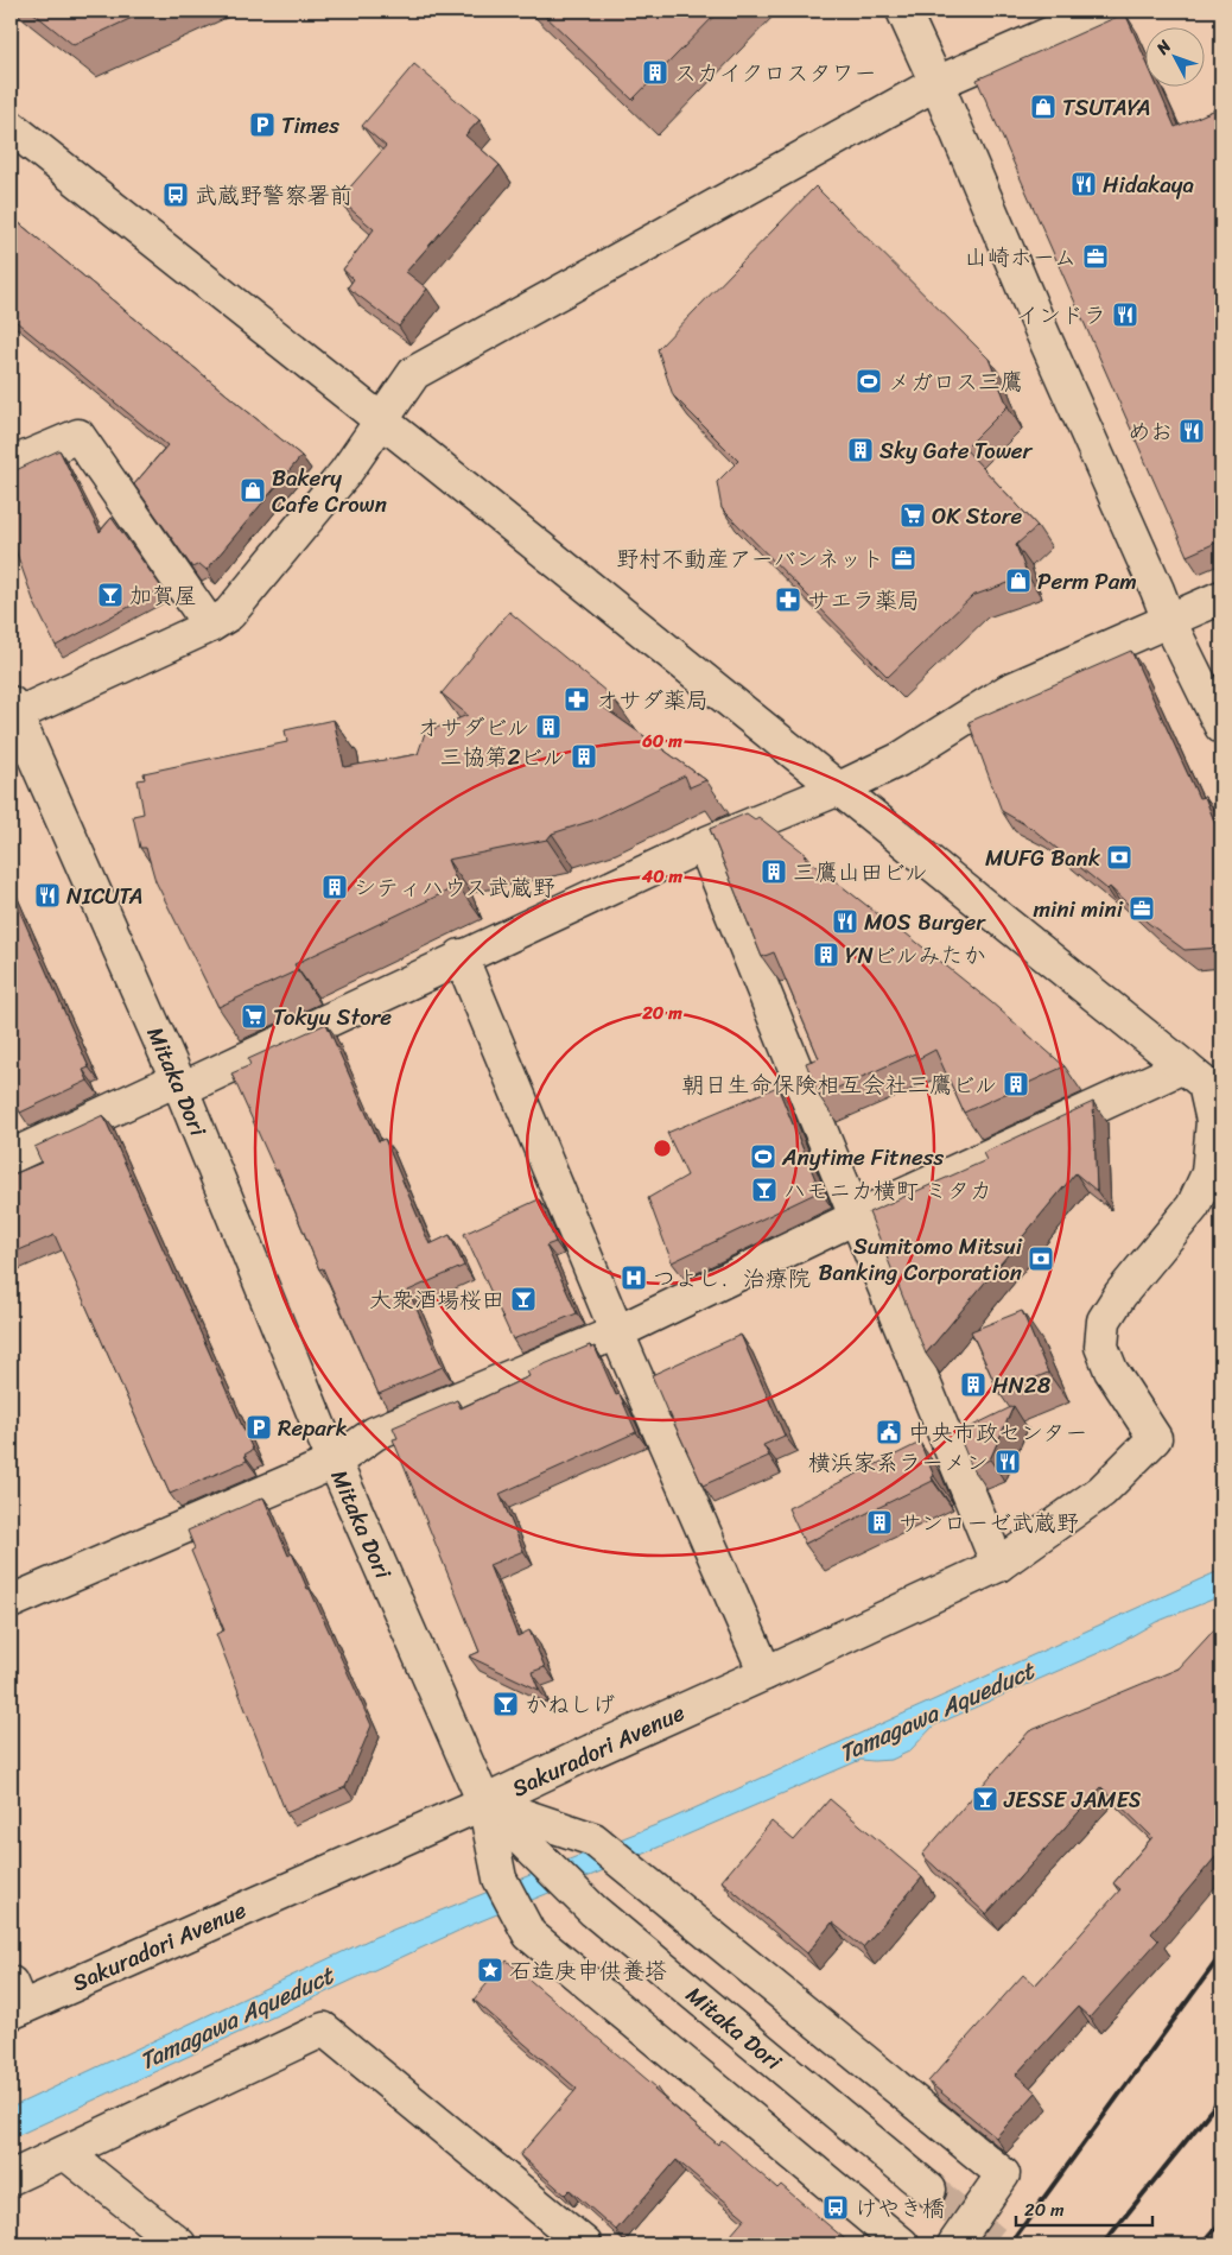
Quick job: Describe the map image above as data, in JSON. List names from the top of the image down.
{
  "streets": {
    "street": ["Mitaka Dori", "Sakuradori Avenue"]
  },
  "crossings": [
    ["Mitaka Dori", "Sakuradori Avenue"]
  ],
  "water": ["Tamagawa Aqueduct"],
  "places": {
    "building": [
      "スカイクロスタワー",
      "Sky Gate Tower",
      "オサダビル",
      "三協第2ビル",
      "三鷹山田ビル",
      "シティハウス武蔵野",
      "YNビルみたか",
      "朝日生命保険相互会社三鷹ビル",
      "HN28",
      "サンローゼ武蔵野"
    ],
    "shop": ["TSUTAYA", "Bakery Cafe Crown", "Perm Pam"],
    "parking": ["Times", "Repark"],
    "restaurant": [
      "Hidakaya",
      "インドラ",
      "めお",
      "NICUTA",
      "MOS Burger",
      "横浜家系ラーメン"
    ],
    "bus stop": ["武蔵野警察署前", "けやき橋"],
    "office": ["山崎ホーム", "野村不動産アーバンネット", "mini mini"],
    "sports": ["メガロス三鷹", "Anytime Fitness"],
    "supermarket": ["OK Store", "Tokyu Store"],
    "bar": [
      "加賀屋",
      "ハモニカ横町 ミタカ",
      "大衆酒場桜田",
      "かねしげ",
      "JESSE JAMES"
    ],
    "pharmacy": ["サエラ薬局", "オサダ薬局"],
    "bank": ["MUFG Bank", "Sumitomo Mitsui Banking Corporation"],
    "hospital": ["つよし．治療院"],
    "public building": ["中央市政センター"],
    "place": ["石造庚申供養塔"]
  },
  "scale_bar": "20 m",
  "north": "top left",
  "rings": ["60 m", "40 m", "20 m"]
}
